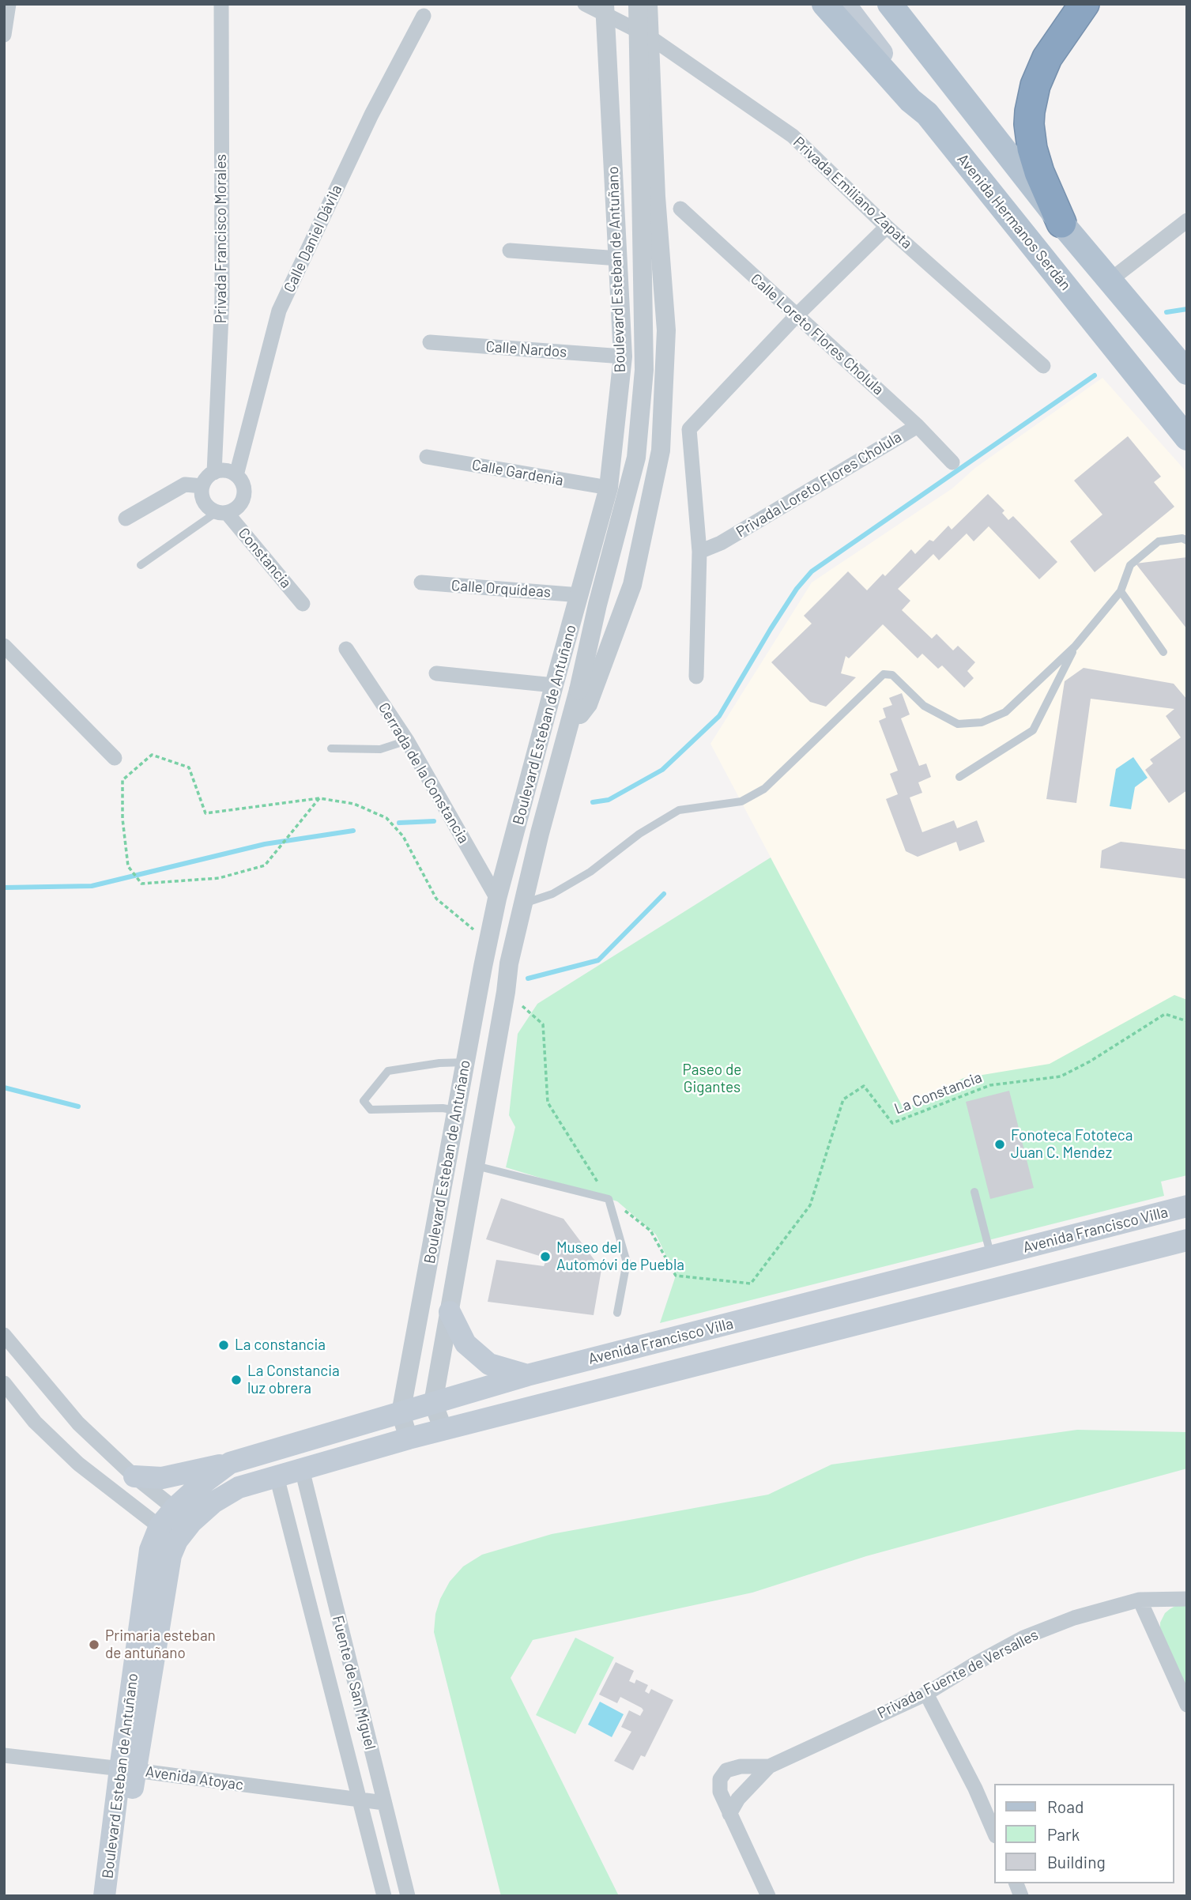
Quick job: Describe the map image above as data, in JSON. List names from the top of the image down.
{
  "streets": {
    "main road": ["Avenida Hermanos Serdán", "Boulevard Esteban de Antuñano", "Avenida Francisco Villa"],
    "street": [
      "Privada Emiliano Zapata",
      "Privada Francisco Morales",
      "Calle Daniel Dávila",
      "Calle Loreto Flores Cholula",
      "Calle Nardos",
      "Calle Gardenia",
      "Privada Loreto Flores Cholula",
      "Constancia",
      "Calle Orquídeas",
      "Cerrada de la Constancia",
      "Privada Fuente de Versalles",
      "Fuente de San Miguel",
      "Avenida Atoyac"
    ],
    "path": ["La Constancia"]
  },
  "crossings": [
    ["Privada Emiliano Zapata", "Boulevard Esteban de Antuñano"],
    ["Privada Francisco Morales", "Calle Daniel Dávila"],
    ["Privada Francisco Morales", "Constancia"],
    ["Calle Daniel Dávila", "Constancia"],
    ["Boulevard Esteban de Antuñano", "Calle Nardos"],
    ["Boulevard Esteban de Antuñano", "Calle Gardenia"],
    ["Boulevard Esteban de Antuñano", "Calle Orquídeas"],
    ["Boulevard Esteban de Antuñano", "Cerrada de la Constancia"],
    ["Boulevard Esteban de Antuñano", "Avenida Francisco Villa"],
    ["Boulevard Esteban de Antuñano", "Avenida Atoyac"],
    ["Calle Loreto Flores Cholula", "Privada Loreto Flores Cholula"],
    ["Avenida Francisco Villa", "Fuente de San Miguel"],
    ["Fuente de San Miguel", "Avenida Atoyac"]
  ],
  "parks": ["Paseo de Gigantes"],
  "places": [
    "Fonoteca Fototeca Juan C. Mendez",
    "Museo del Automóvi de Puebla",
    "La constancia",
    "La Constancia luz obrera",
    "Primaria esteban de antuñano"
  ],
  "legend": ["Road", "Park", "Building"]
}
